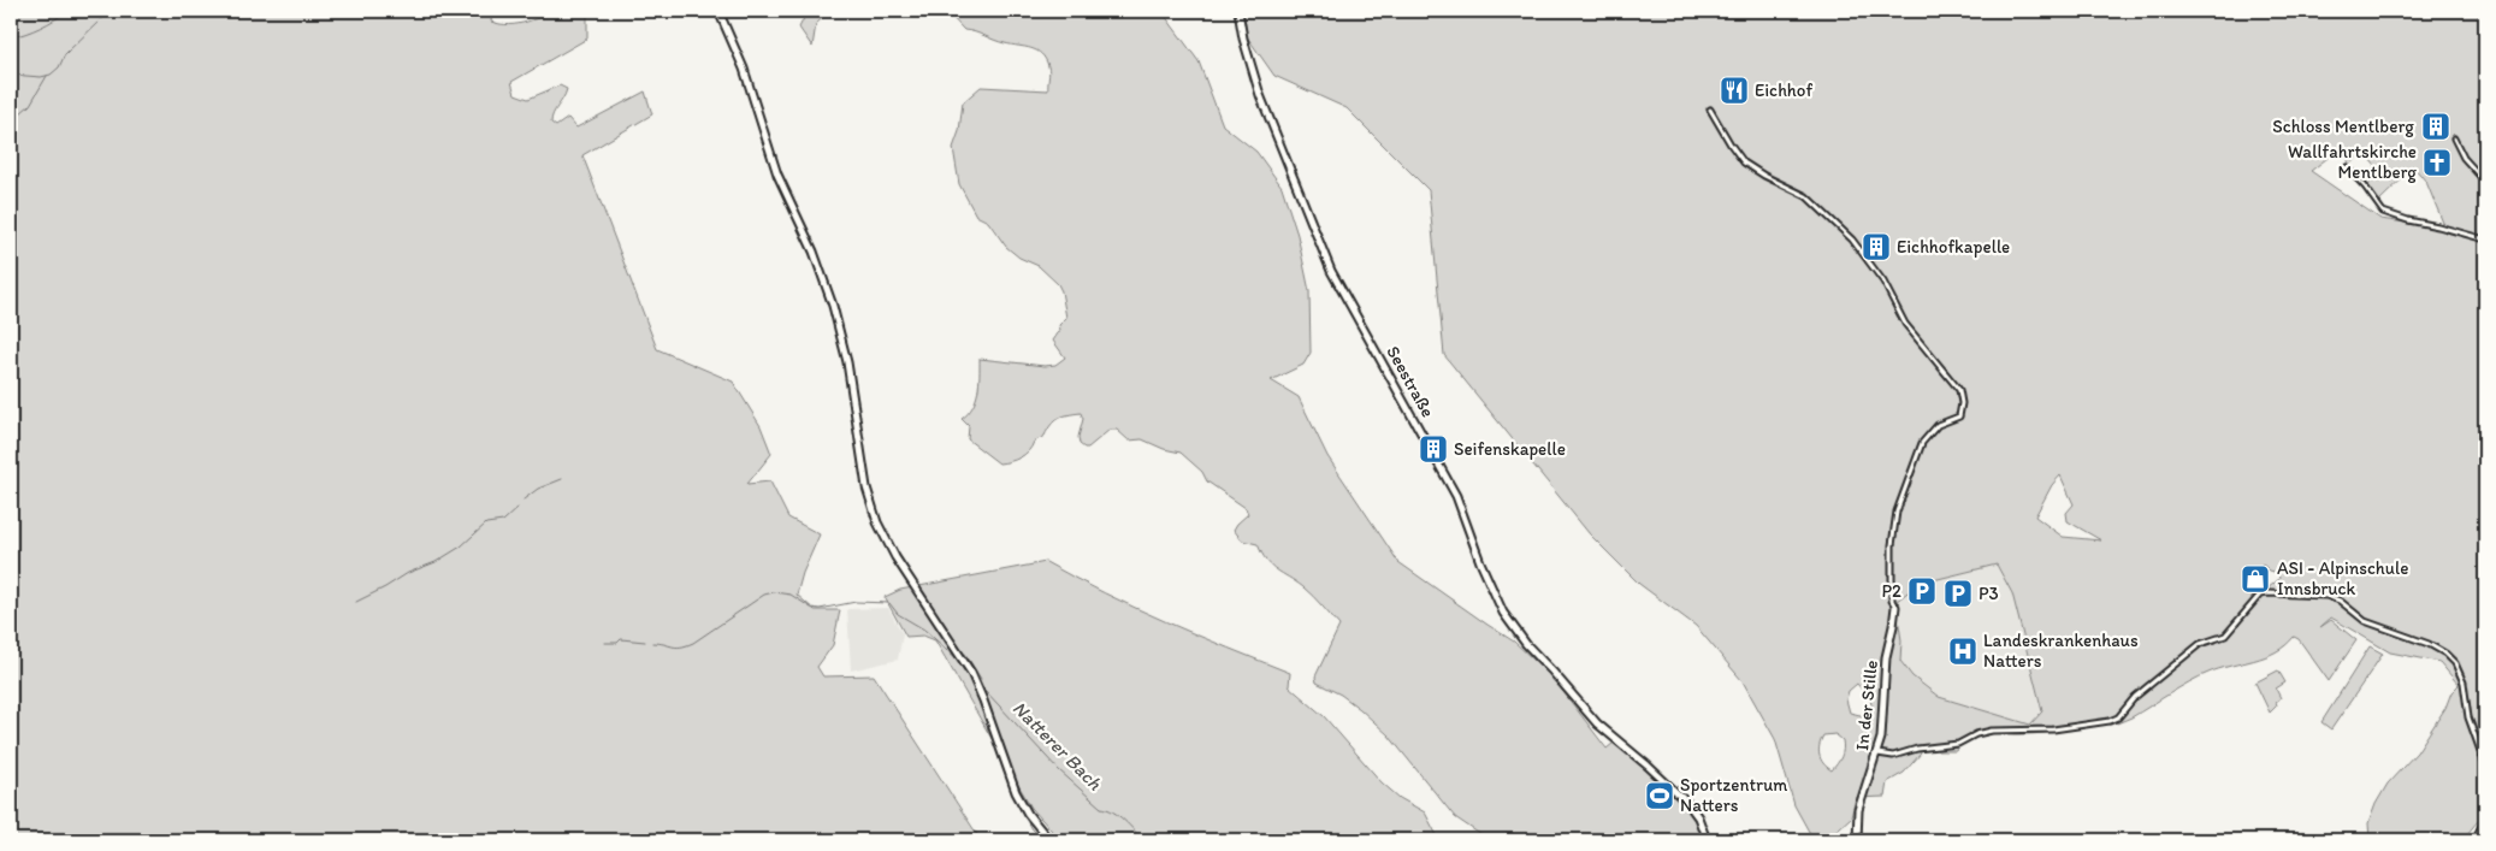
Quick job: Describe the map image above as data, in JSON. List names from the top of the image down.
{
  "streets": {
    "street": ["Seestraße", "In der Stille"]
  },
  "water": ["Natterer Bach"],
  "places": {
    "restaurant": ["Eichhof"],
    "building": ["Schloss Mentlberg", "Eichhofkapelle", "Seifenskapelle"],
    "church": ["Wallfahrtskirche Mentlberg"],
    "shop": ["ASI - Alpinschule Innsbruck"],
    "parking": ["P2", "P3"],
    "hospital": ["Landeskrankenhaus Natters"],
    "sports": ["Sportzentrum Natters"]
  }
}
